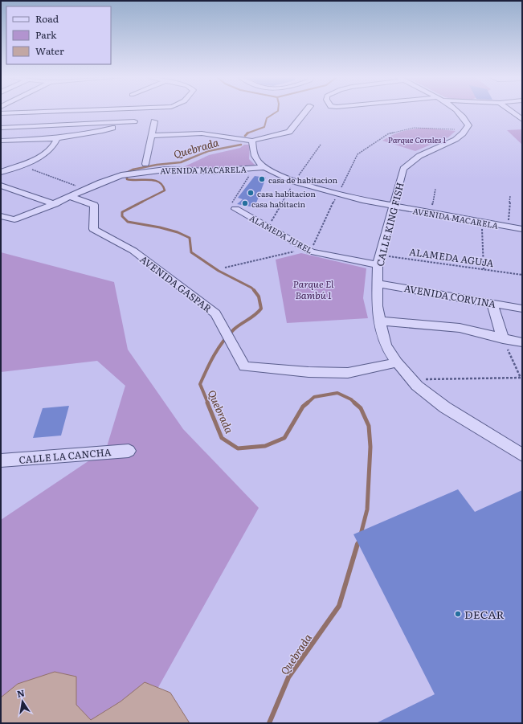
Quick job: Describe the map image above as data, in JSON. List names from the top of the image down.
{
  "streets": {
    "street": [
      "AVENIDA MACARELA",
      "CALLE KING FISH",
      "ALAMEDA JUREL",
      "AVENIDA GASPAR",
      "AVENIDA CORVINA",
      "CALLE LA CANCHA"
    ],
    "path": ["ALAMEDA AGUJA"]
  },
  "crossings": [
    ["AVENIDA MACARELA", "CALLE KING FISH"],
    ["AVENIDA MACARELA", "AVENIDA GASPAR"],
    ["CALLE KING FISH", "ALAMEDA JUREL"],
    ["CALLE KING FISH", "ALAMEDA AGUJA"],
    ["CALLE KING FISH", "AVENIDA GASPAR"],
    ["CALLE KING FISH", "AVENIDA CORVINA"]
  ],
  "water": ["Quebrada"],
  "parks": ["Parque Corales 1", "Parque El Bambú 1"],
  "places": [
    "casa de habitacion",
    "casa habitacion",
    "casa habitacin",
    "DECAR"
  ],
  "legend": ["Road", "Park", "Water"],
  "north": "top"
}
